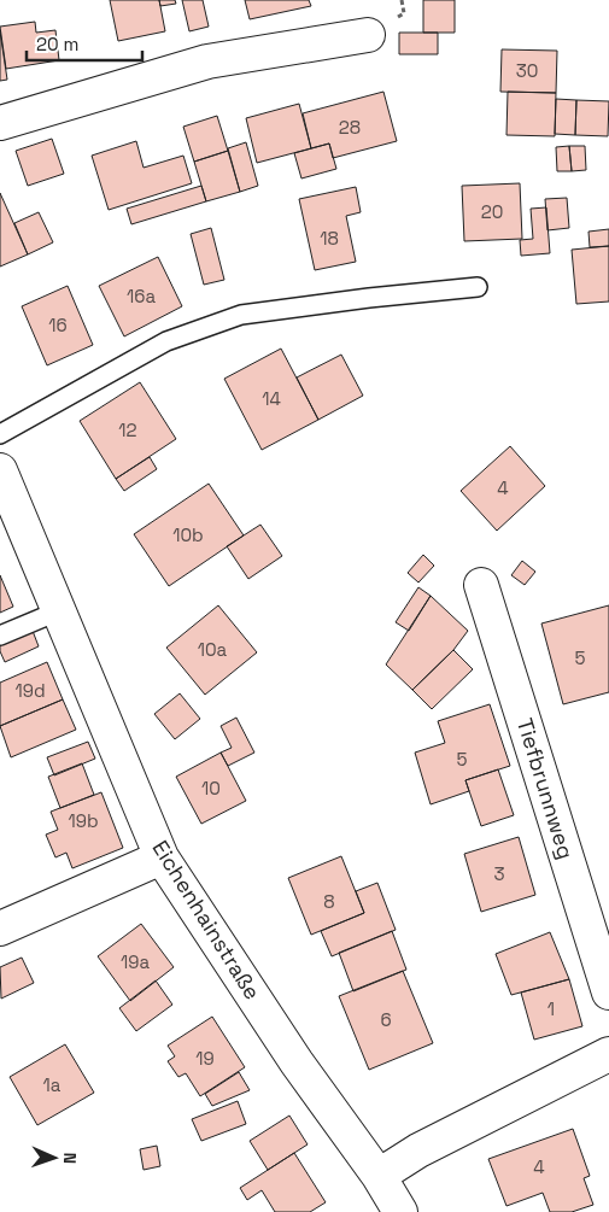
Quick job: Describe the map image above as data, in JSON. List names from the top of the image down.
{
  "streets": {
    "street": ["Tiefbrunnweg", "Eichenhainstraße"]
  },
  "house_numbers": [
    "30",
    "28",
    "20",
    "18",
    "16a",
    "16",
    "14",
    "12",
    "4",
    "10b",
    "10a",
    "5",
    "19d",
    "5",
    "10",
    "19b",
    "3",
    "8",
    "19a",
    "1",
    "6",
    "19",
    "1a",
    "4"
  ],
  "scale_bar": "20 m",
  "north": "right"
}
